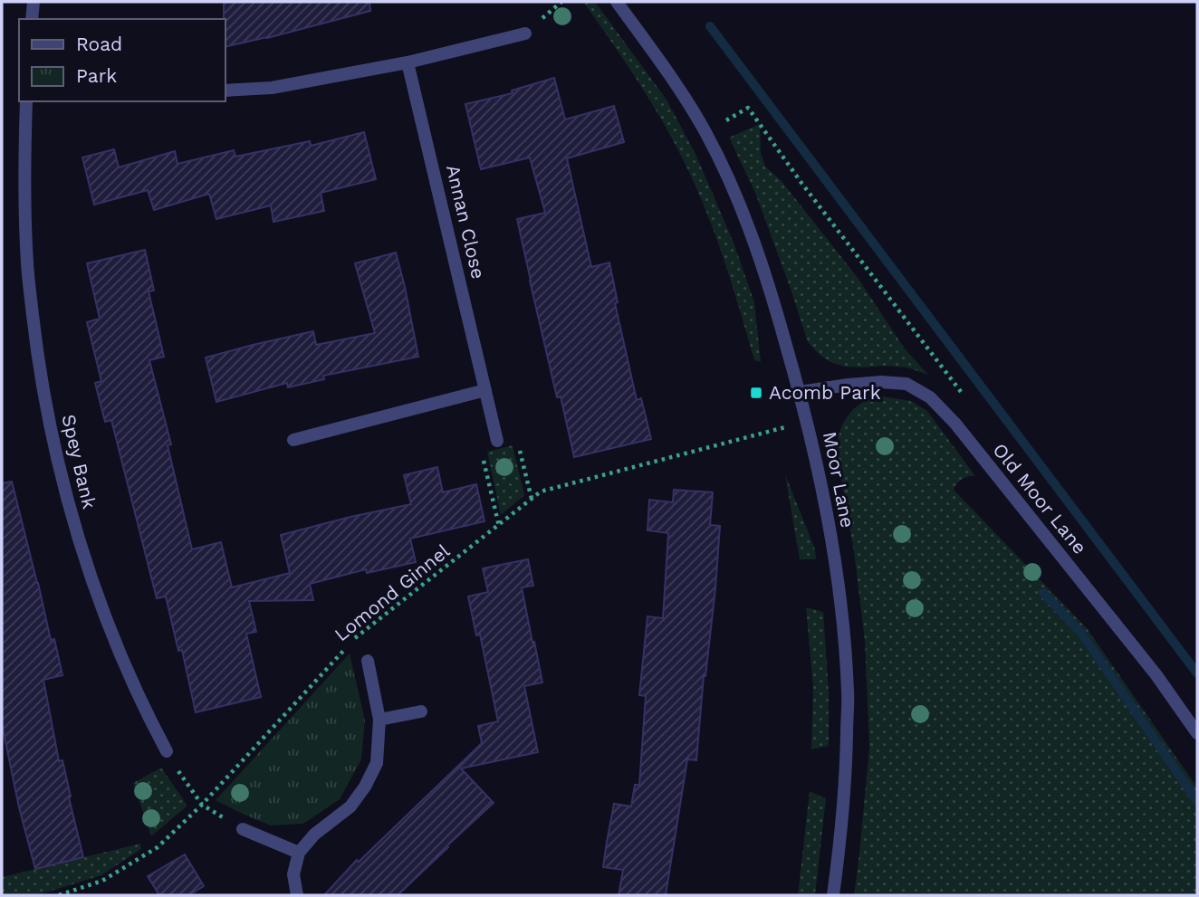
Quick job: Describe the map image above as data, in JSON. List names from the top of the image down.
{
  "streets": {
    "street": [
      "Annan Close",
      "Spey Bank",
      "Moor Lane",
      "Old Moor Lane"
    ],
    "path": ["Lomond Ginnel"]
  },
  "crossings": [
    ["Moor Lane", "Old Moor Lane"],
    ["Moor Lane", "Lomond Ginnel"]
  ],
  "places": {
    "transit": ["Acomb Park"]
  },
  "legend": ["Road", "Park"]
}
